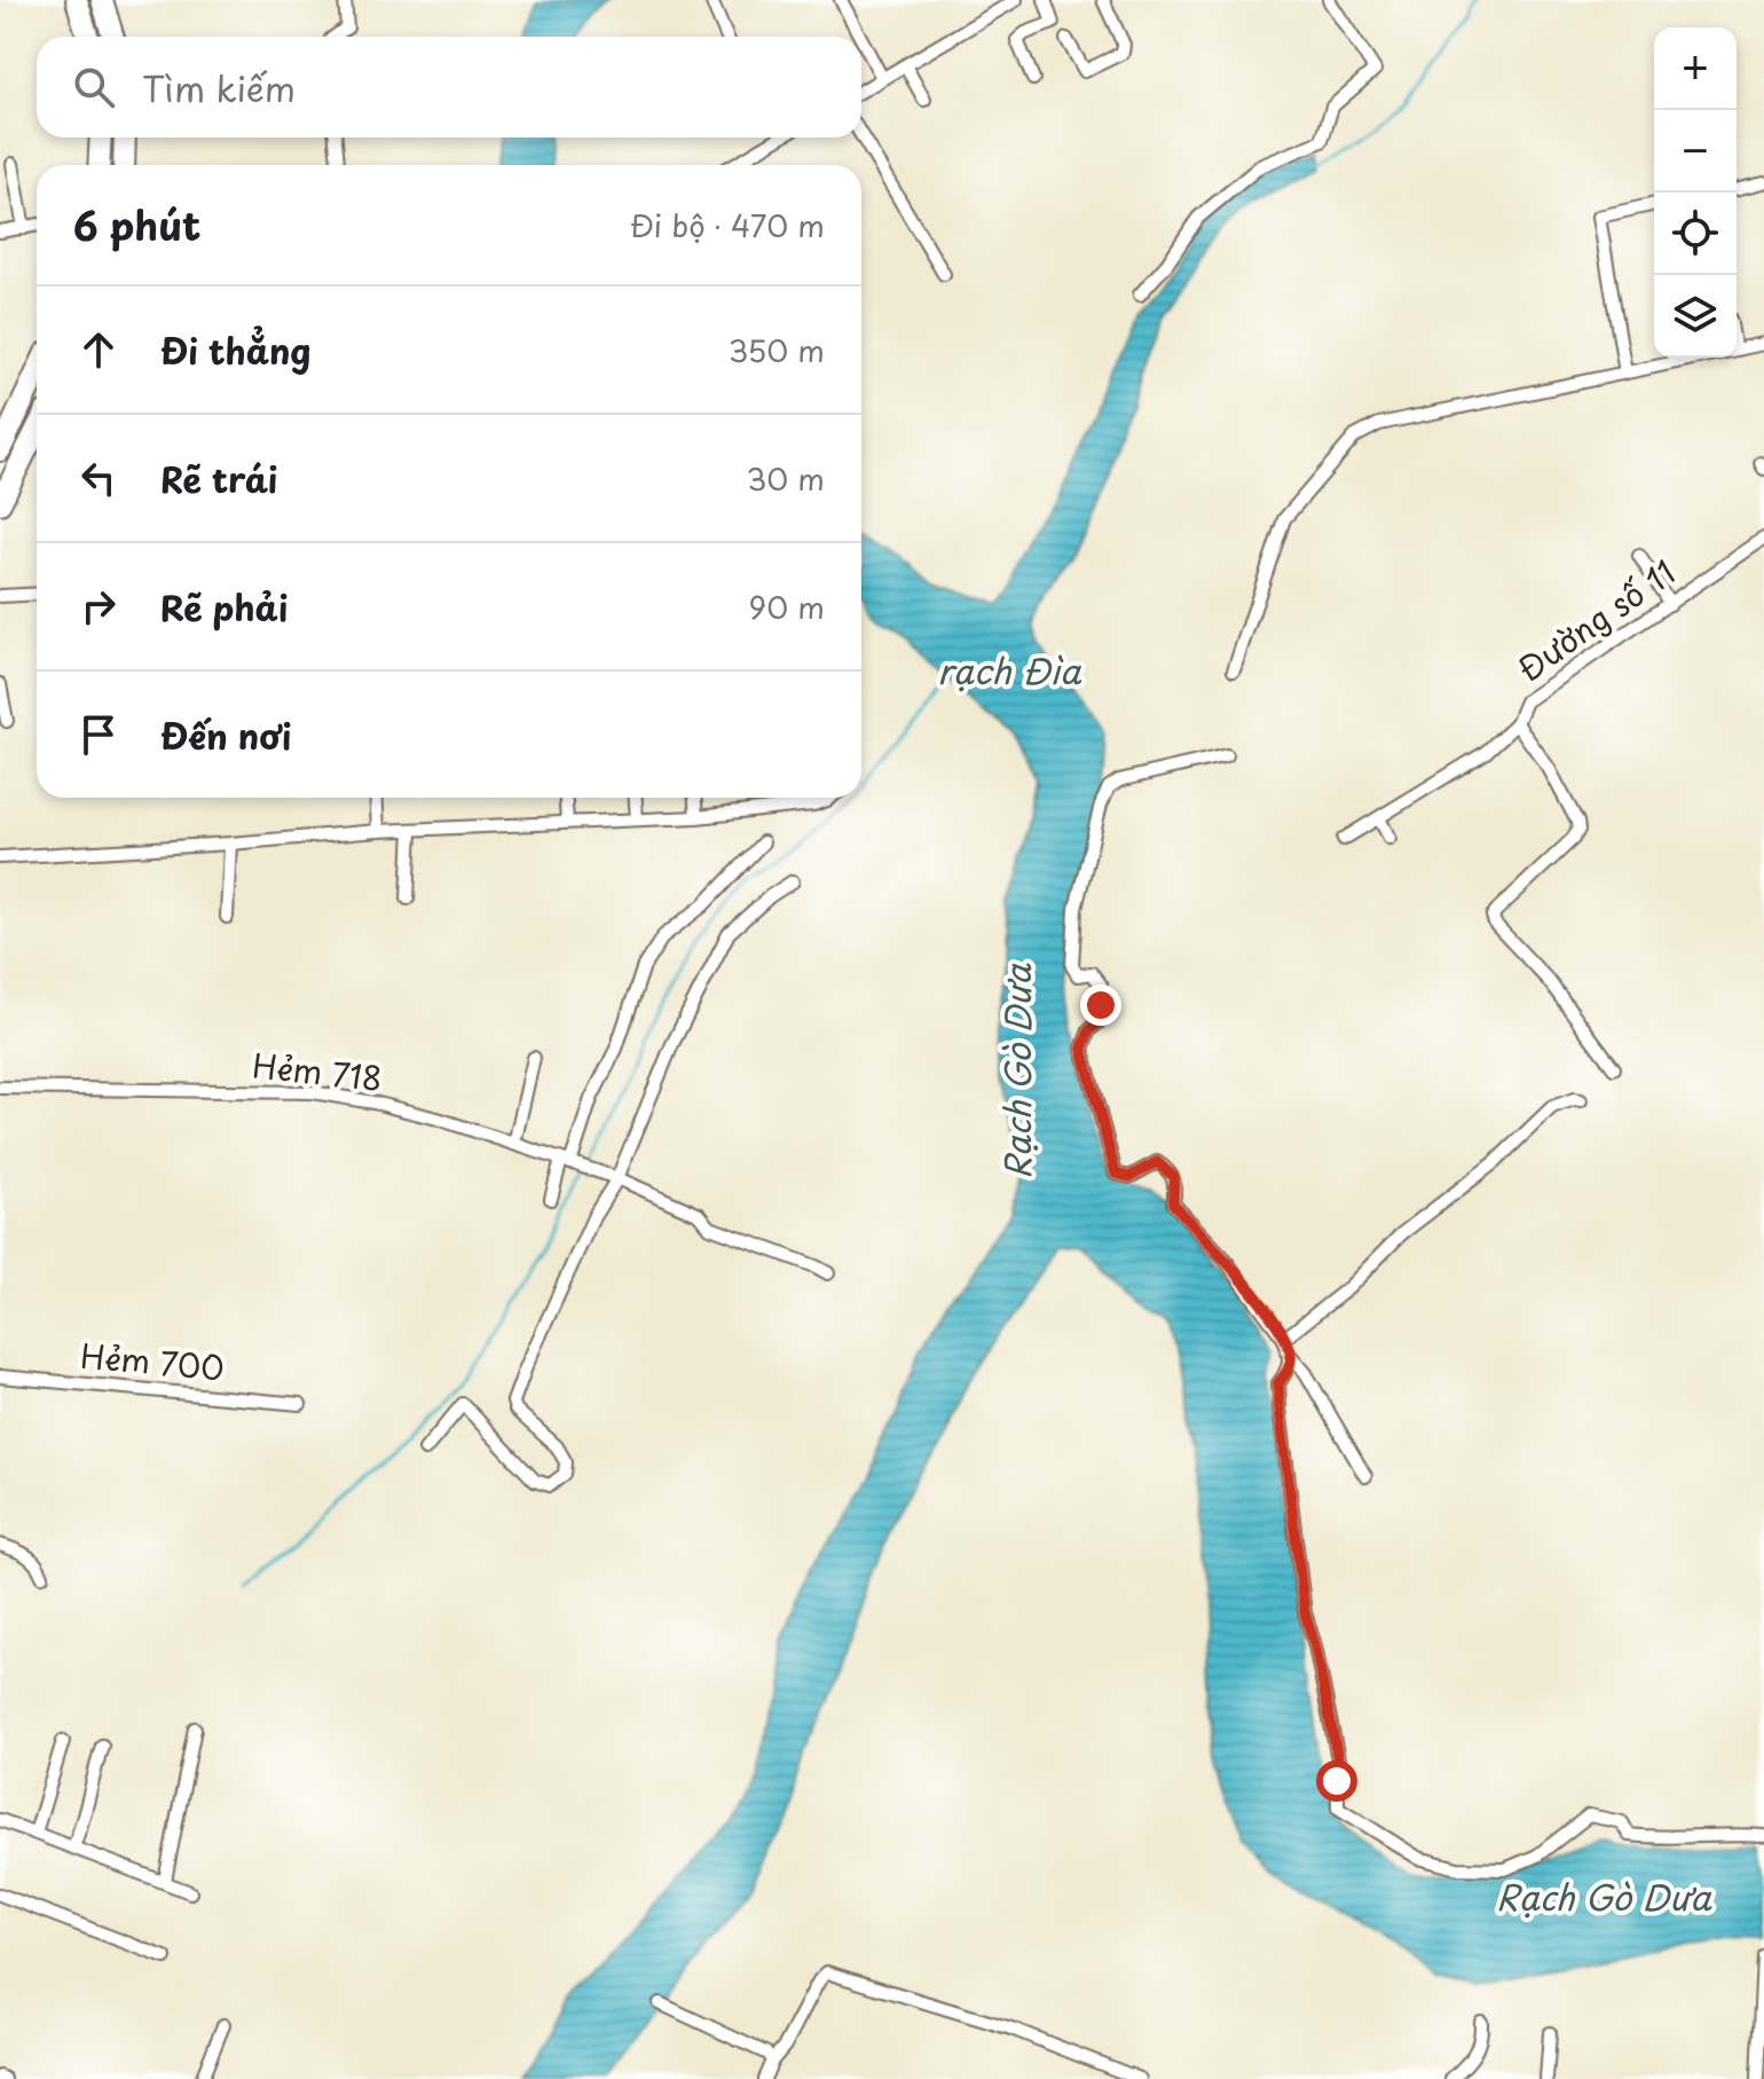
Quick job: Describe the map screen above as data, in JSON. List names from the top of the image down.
{
  "streets": {
    "street": ["Đường số 11", "Hẻm 718", "Hẻm 700"]
  },
  "water": ["rạch Đìa", "Rạch Gò Dưa"],
  "page": {
    "map_buttons": ["+", "−"],
    "search": "Tìm kiếm",
    "heading": ["6 phút", "Đi bộ · 470 m"],
    "list": [
      ["Đi thẳng", "350 m"],
      ["Rẽ trái", "30 m"],
      ["Rẽ phải", "90 m"],
      "Đến nơi"
    ]
  }
}
